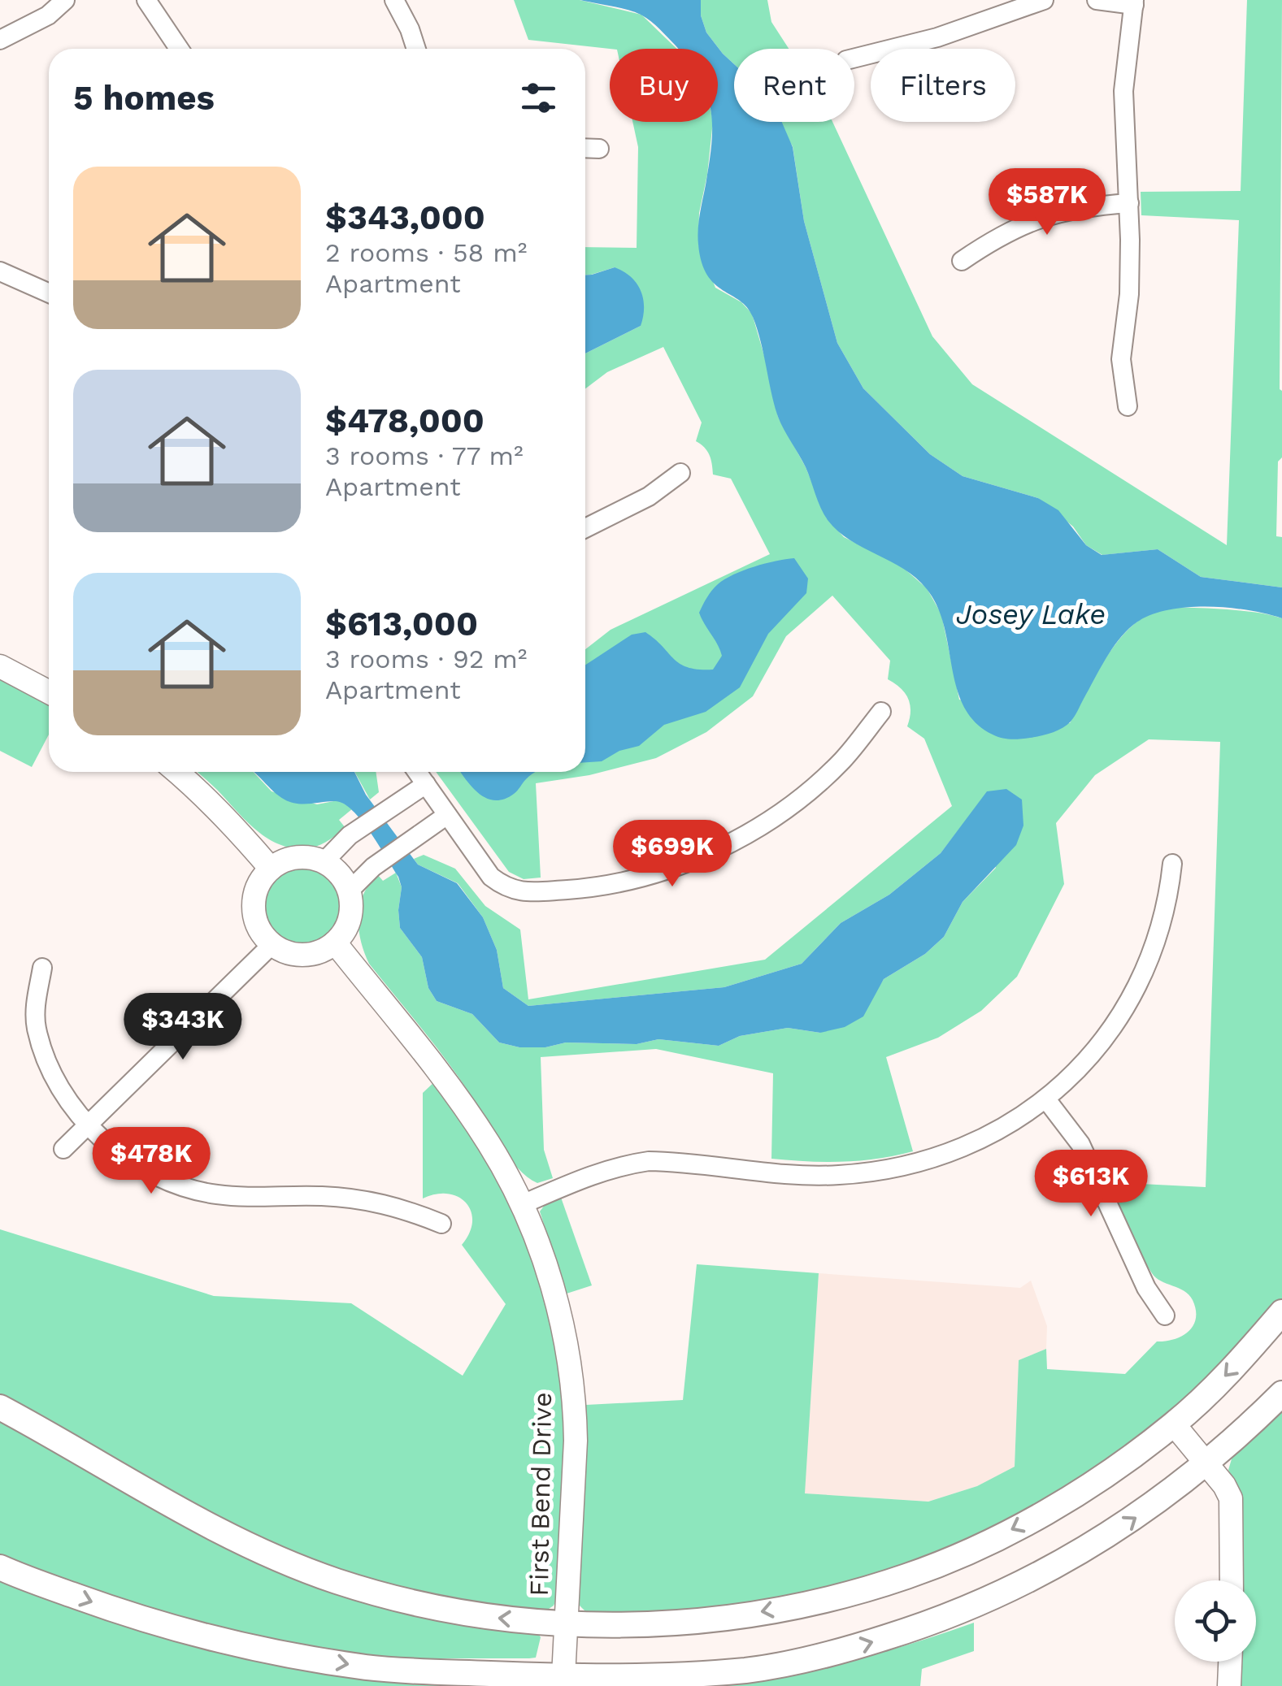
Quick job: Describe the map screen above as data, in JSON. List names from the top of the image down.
{
  "streets": {
    "street": ["First Bend Drive"]
  },
  "water": ["Josey Lake"],
  "page": {
    "chip": ["Buy", "Rent", "Filters"],
    "heading": "5 homes",
    "list": [
      {
        "name": "$343,000",
        "note": "2 rooms · 58 m² · Apartment"
      },
      {
        "name": "$478,000",
        "note": "3 rooms · 77 m² · Apartment"
      },
      {
        "name": "$613,000",
        "note": "3 rooms · 92 m² · Apartment"
      }
    ],
    "price": [
      "$587K",
      "$699K",
      "$343K",
      "$478K",
      "$613K"
    ]
  }
}
